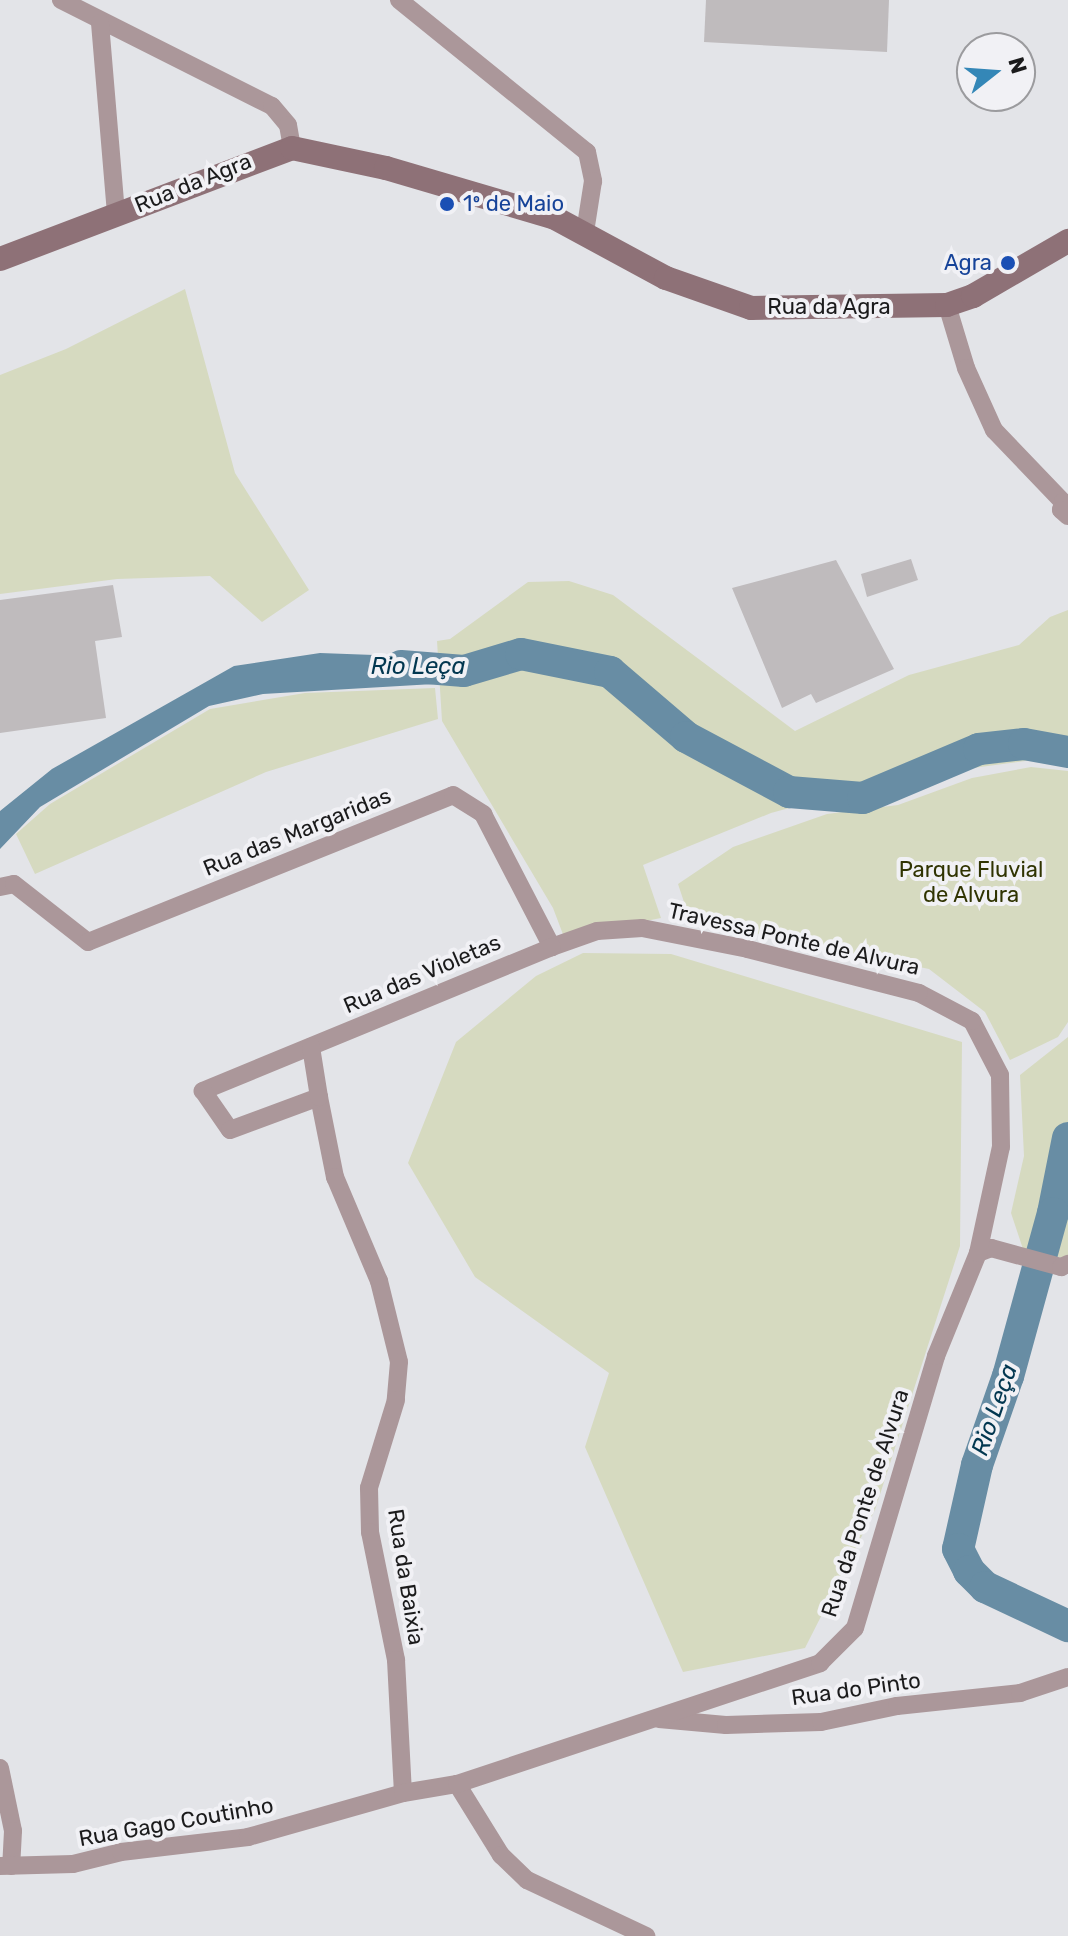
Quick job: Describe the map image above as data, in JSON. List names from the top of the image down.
{
  "streets": {
    "main road": ["Rua da Agra"],
    "street": [
      "Rua das Margaridas",
      "Travessa Ponte de Alvura",
      "Rua das Violetas",
      "Rua da Ponte de Alvura",
      "Rua da Baixia",
      "Rua do Pinto",
      "Rua Gago Coutinho"
    ]
  },
  "crossings": [
    ["Rua das Margaridas", "Travessa Ponte de Alvura"],
    ["Rua das Margaridas", "Rua das Violetas"],
    ["Travessa Ponte de Alvura", "Rua das Violetas"],
    ["Travessa Ponte de Alvura", "Rua da Ponte de Alvura"],
    ["Rua das Violetas", "Rua da Baixia"],
    ["Rua da Ponte de Alvura", "Rua da Baixia"],
    ["Rua da Ponte de Alvura", "Rua do Pinto"],
    ["Rua da Ponte de Alvura", "Rua Gago Coutinho"],
    ["Rua da Baixia", "Rua Gago Coutinho"]
  ],
  "water": ["Rio Leça"],
  "parks": ["Parque Fluvial de Alvura"],
  "places": ["1º de Maio", "Agra"],
  "north": "right"
}
